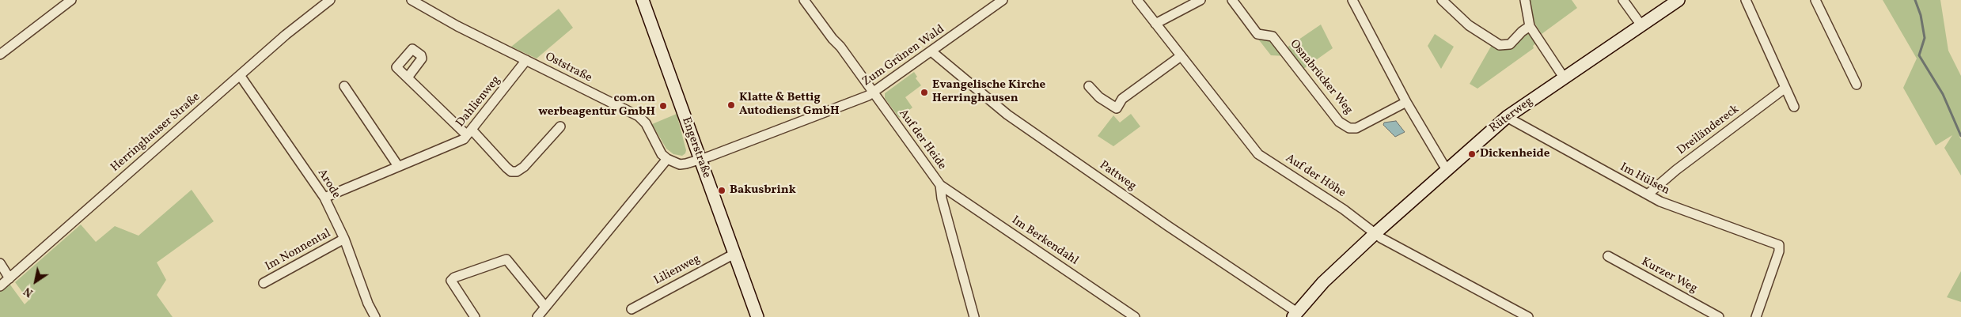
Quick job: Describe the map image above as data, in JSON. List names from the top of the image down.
{
  "streets": {
    "street": [
      "Zum Grünen Wald",
      "Oststraße",
      "Osnabrücker Weg",
      "Dahlienweg",
      "Rüterweg",
      "Dreiländereck",
      "Herringhauser Straße",
      "Auf der Heide",
      "Engerstraße",
      "Pattweg",
      "Auf der Höhe",
      "Im Hülsen",
      "Arode",
      "Im Berkendahl",
      "Im Nonnental",
      "Lilienweg",
      "Kurzer Weg"
    ]
  },
  "crossings": [
    ["Zum Grünen Wald", "Auf der Heide"],
    ["Zum Grünen Wald", "Engerstraße"],
    ["Zum Grünen Wald", "Pattweg"],
    ["Oststraße", "Dahlienweg"],
    ["Dahlienweg", "Arode"],
    ["Rüterweg", "Pattweg"],
    ["Rüterweg", "Auf der Höhe"],
    ["Rüterweg", "Im Hülsen"],
    ["Dreiländereck", "Im Hülsen"],
    ["Herringhauser Straße", "Arode"],
    ["Auf der Heide", "Im Berkendahl"],
    ["Engerstraße", "Lilienweg"],
    ["Arode", "Im Nonnental"]
  ],
  "places": [
    "Evangelische Kirche Herringhausen",
    "Klatte & Bettig Autodienst GmbH",
    "com.on werbeagentur GmbH",
    "Dickenheide",
    "Bakusbrink"
  ],
  "north": "bottom left"
}
